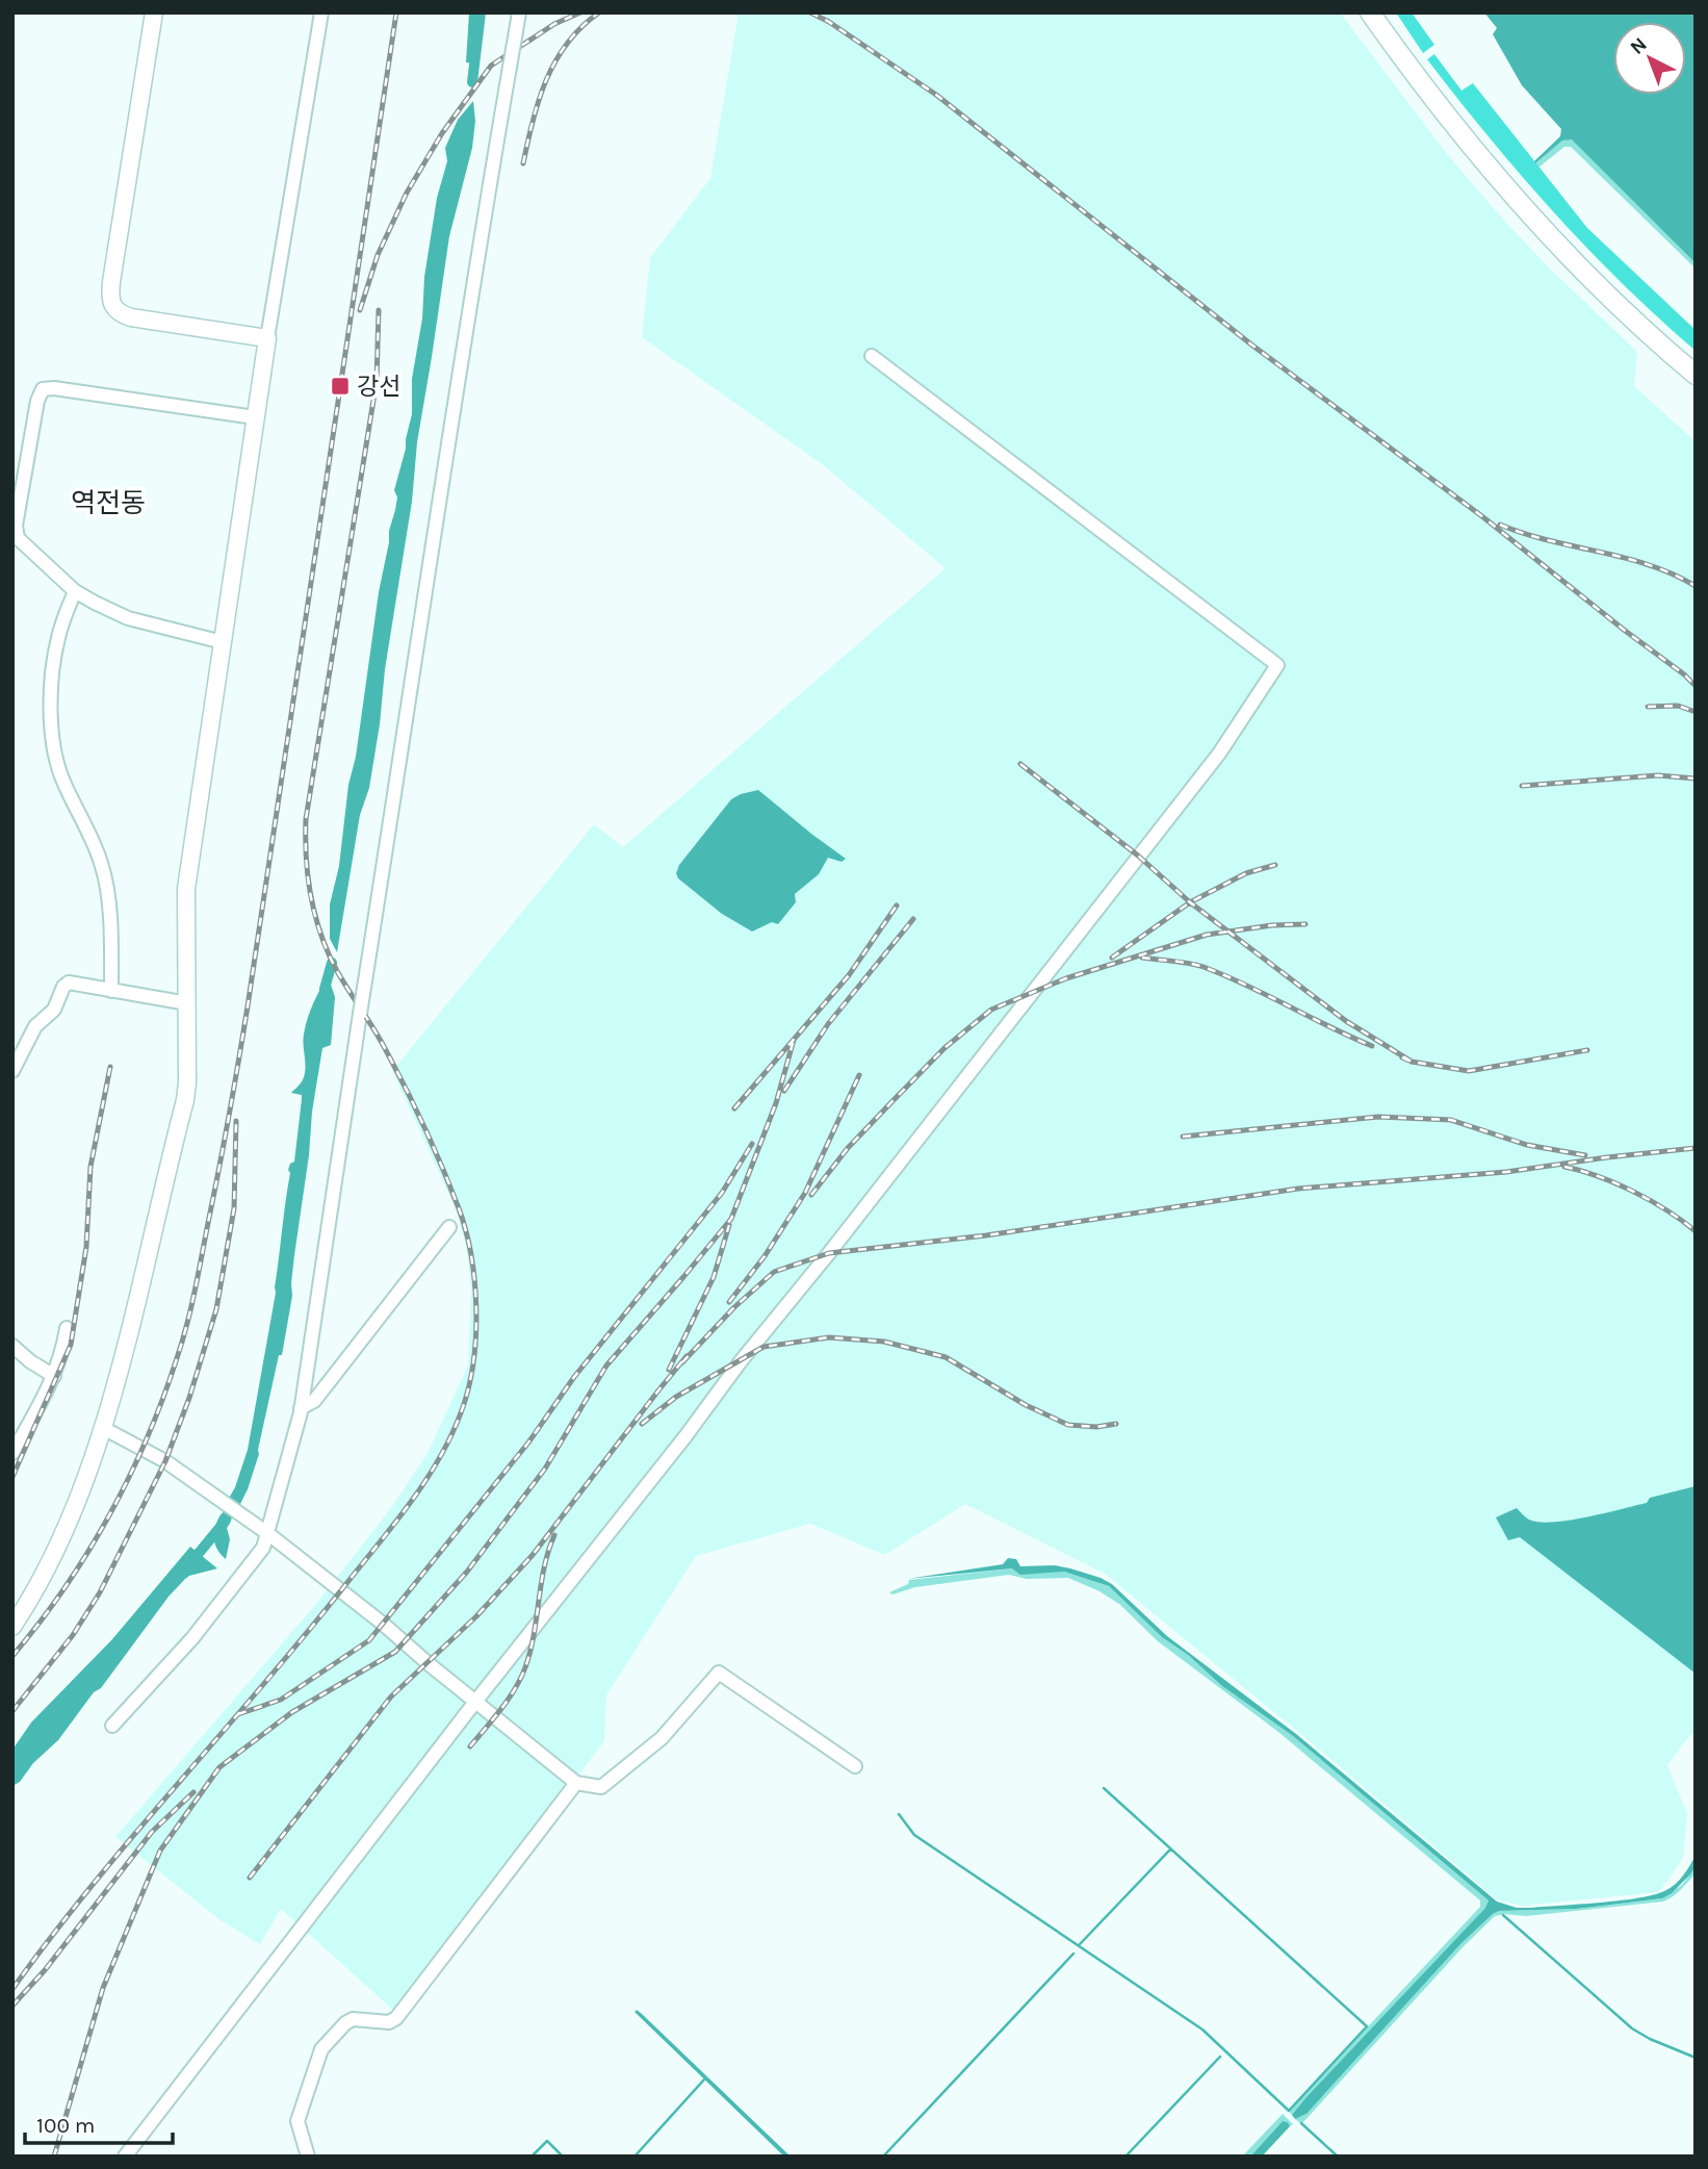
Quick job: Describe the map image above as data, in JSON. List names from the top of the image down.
{
  "districts": ["역전동"],
  "places": {
    "transit": ["강선"]
  },
  "scale_bar": "100 m",
  "north": "top left"
}
